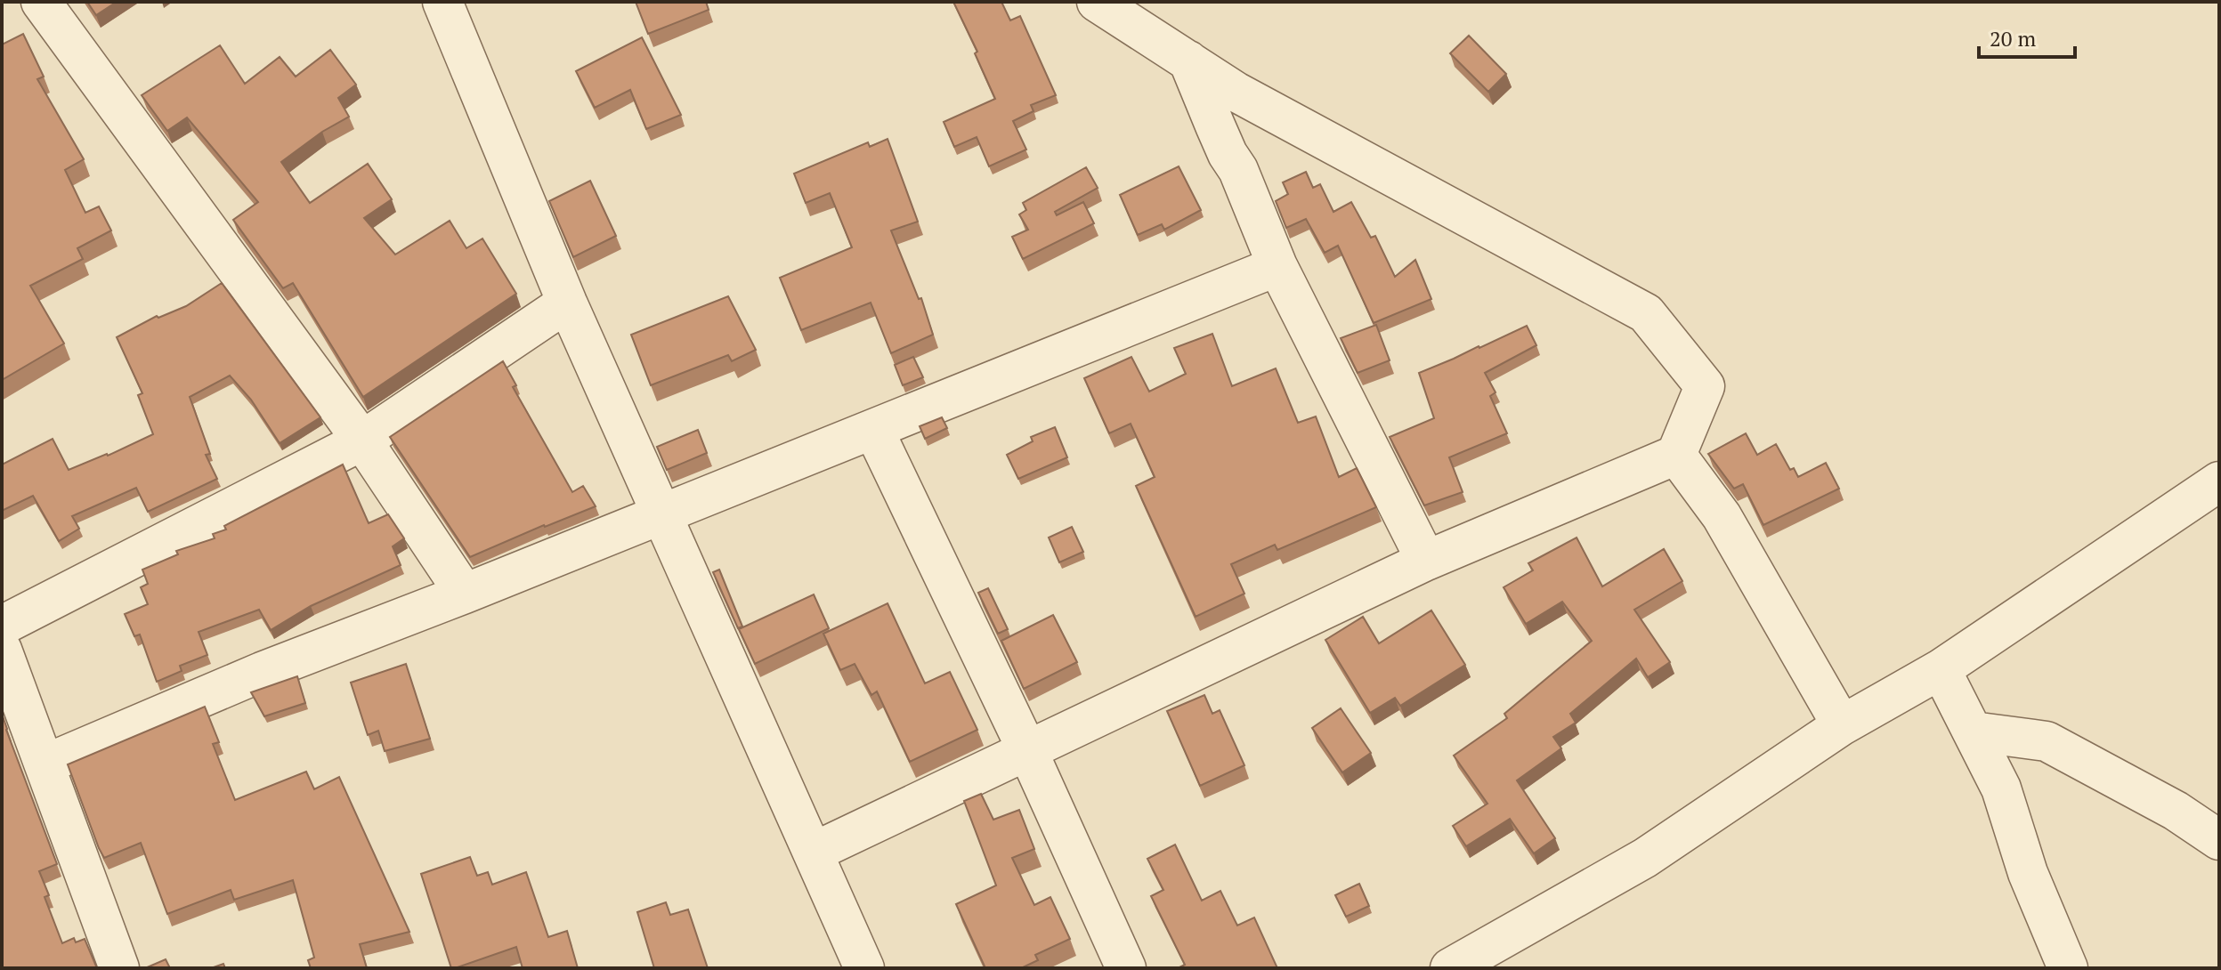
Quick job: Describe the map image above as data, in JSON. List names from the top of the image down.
{
  "scale_bar": "20 m"
}
